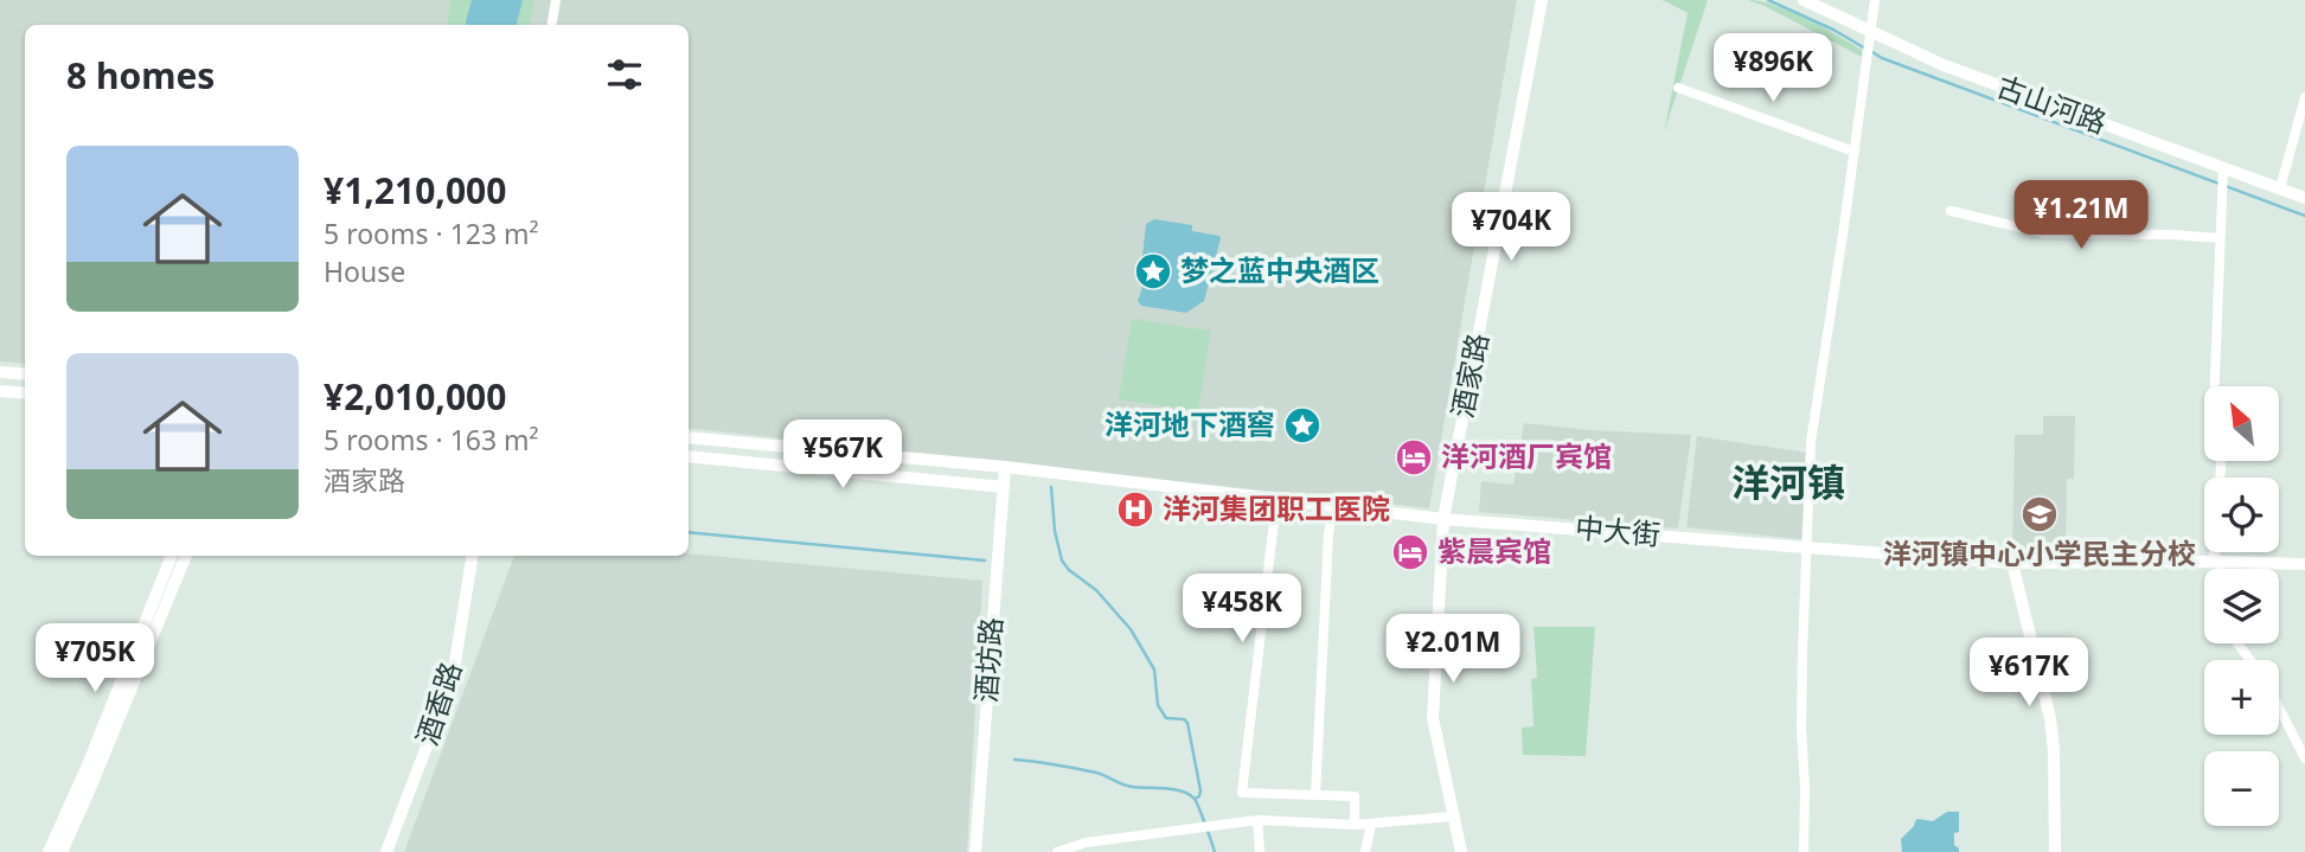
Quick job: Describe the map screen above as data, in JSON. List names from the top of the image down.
{
  "streets": {
    "street": [
      "古山河路",
      "酒家路",
      "中大街",
      "酒坊路",
      "酒香路"
    ]
  },
  "crossings": [
    ["酒家路", "中大街"],
    ["中大街", "酒坊路"]
  ],
  "districts": ["洋河镇"],
  "places": {
    "place": ["梦之蓝中央酒区", "洋河地下酒窖"],
    "hotel": ["洋河酒厂宾馆", "紫晨宾馆"],
    "hospital": ["洋河集团职工医院"],
    "school or university": ["洋河镇中心小学民主分校"]
  },
  "north": "top left",
  "page": {
    "heading": "8 homes",
    "price": [
      "¥896K",
      "¥1.21M",
      "¥704K",
      "¥567K",
      "¥458K",
      "¥2.01M",
      "¥705K",
      "¥617K"
    ],
    "list": [
      {
        "name": "¥1,210,000",
        "note": "5 rooms · 123 m² · House"
      },
      {
        "name": "¥2,010,000",
        "note": "5 rooms · 163 m² · 酒家路"
      }
    ],
    "map_buttons": ["+", "−"]
  }
}
